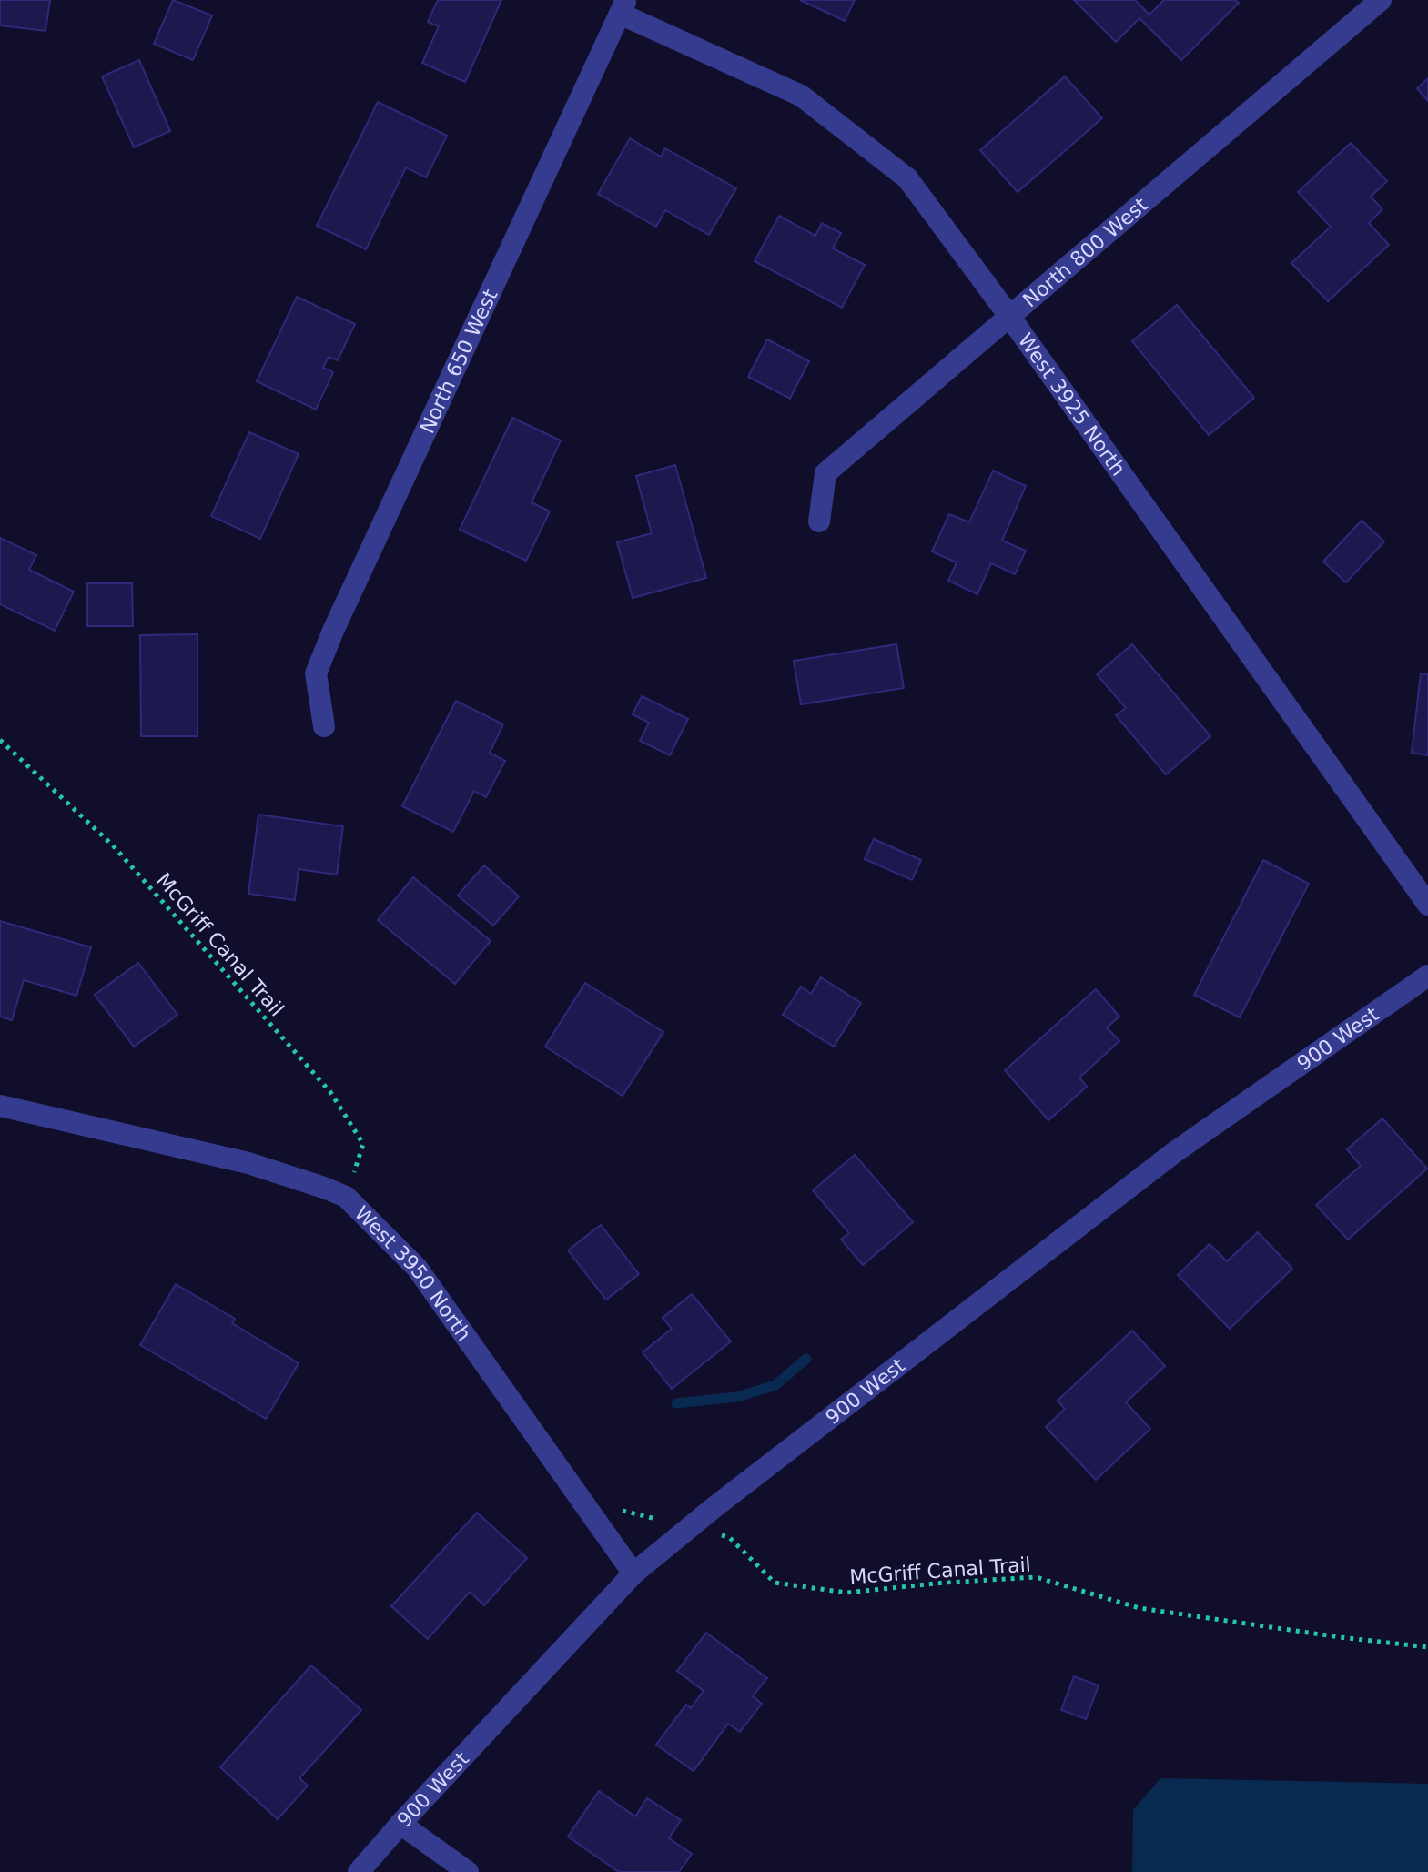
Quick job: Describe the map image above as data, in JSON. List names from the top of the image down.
{
  "streets": {
    "street": [
      "North 800 West",
      "North 650 West",
      "West 3925 North",
      "900 West",
      "West 3950 North"
    ],
    "path": ["McGriff Canal Trail"]
  },
  "crossings": [
    ["North 800 West", "West 3925 North"],
    ["North 650 West", "West 3925 North"],
    ["McGriff Canal Trail", "West 3950 North"],
    ["900 West", "West 3950 North"]
  ]
}
